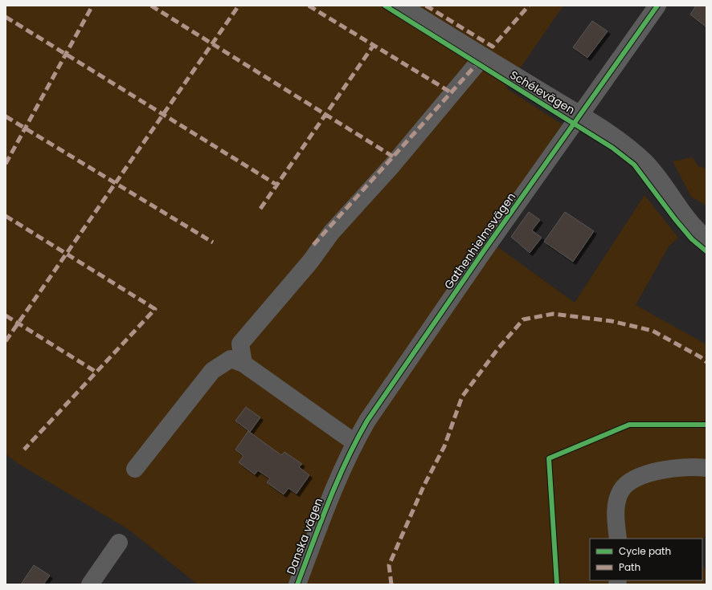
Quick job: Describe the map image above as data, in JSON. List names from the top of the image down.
{
  "streets": {
    "street": ["Schélevägen", "Gathenhielmsvägen", "Danska vägen"]
  },
  "crossings": [
    ["Schélevägen", "Gathenhielmsvägen"],
    ["Gathenhielmsvägen", "Danska vägen"]
  ],
  "legend": ["Cycle path", "Path"]
}
